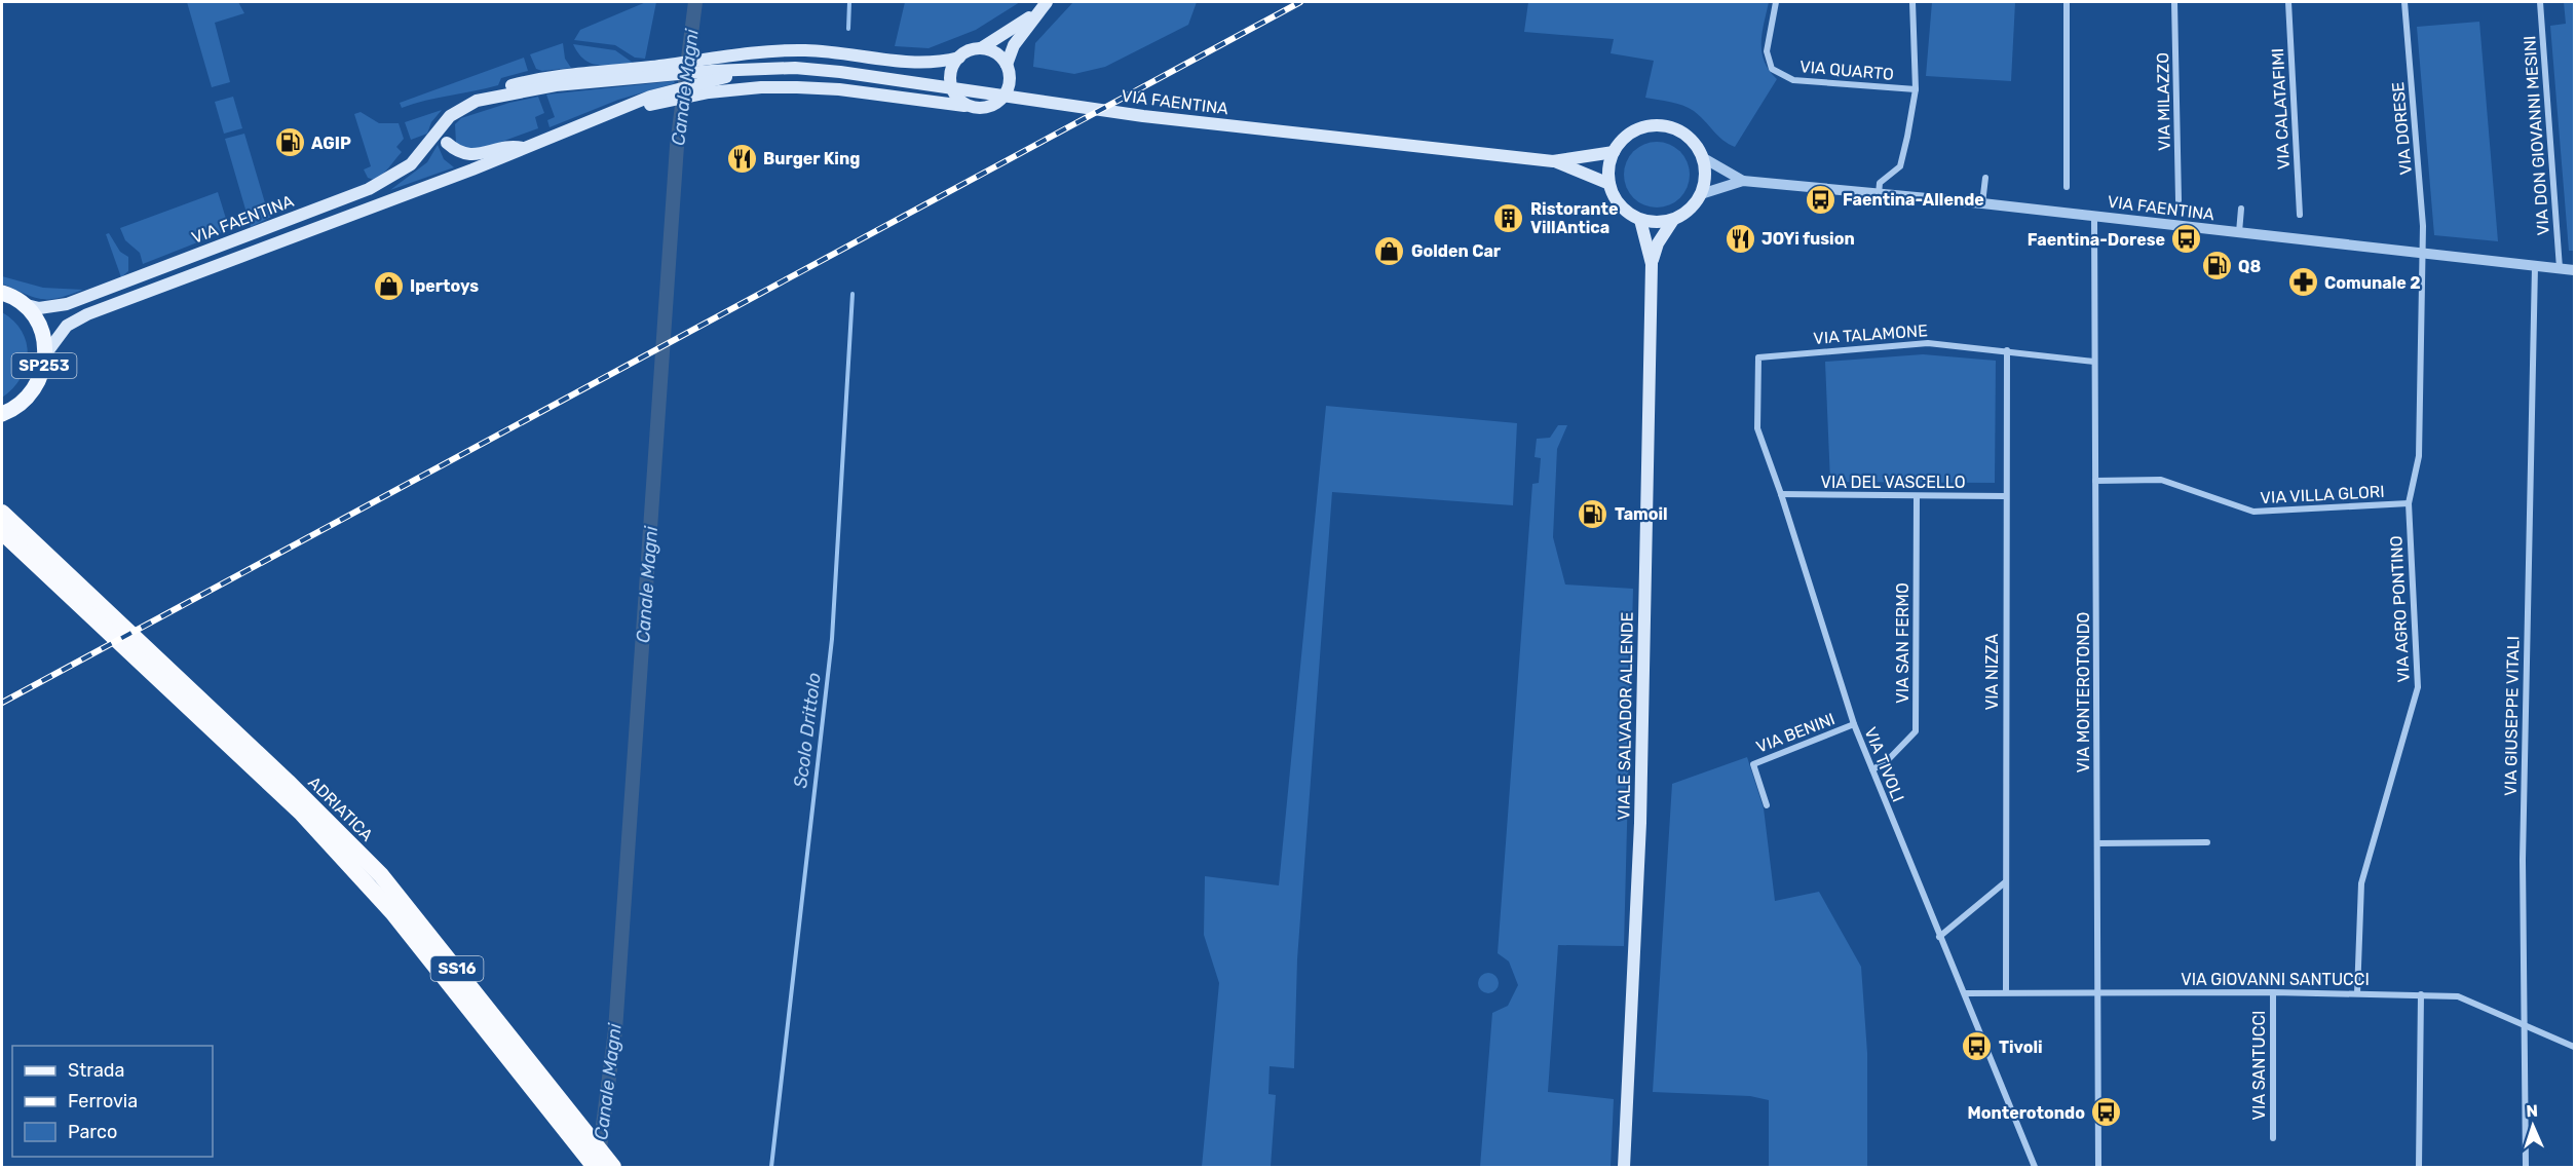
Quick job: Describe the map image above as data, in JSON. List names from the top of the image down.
{
  "streets": {
    "highway": ["ADRIATICA", "SS16"],
    "main road": ["VIA FAENTINA", "SP253", "VIALE SALVADOR ALLENDE"],
    "street": [
      "VIA QUARTO",
      "VIA MILAZZO",
      "VIA CALATAFIMI",
      "VIA DORESE",
      "VIA DON GIOVANNI MESINI",
      "VIA TALAMONE",
      "VIA DEL VASCELLO",
      "VIA VILLA GLORI",
      "VIA AGRO PONTINO",
      "VIA SAN FERMO",
      "VIA NIZZA",
      "VIA MONTEROTONDO",
      "VIA GIUSEPPE VITALI",
      "VIA BENINI",
      "VIA TIVOLI",
      "VIA GIOVANNI SANTUCCI",
      "VIA SANTUCCI"
    ]
  },
  "crossings": [
    ["VIA FAENTINA", "VIA DORESE"],
    ["VIA FAENTINA", "VIA DON GIOVANNI MESINI"],
    ["VIA FAENTINA", "SP253"],
    ["VIA FAENTINA", "VIA AGRO PONTINO"],
    ["VIA FAENTINA", "VIA MONTEROTONDO"],
    ["VIA FAENTINA", "VIALE SALVADOR ALLENDE"],
    ["VIA FAENTINA", "VIA GIUSEPPE VITALI"],
    ["VIA DORESE", "VIA AGRO PONTINO"],
    ["VIA TALAMONE", "VIA NIZZA"],
    ["VIA TALAMONE", "VIA MONTEROTONDO"],
    ["VIA TALAMONE", "VIA TIVOLI"],
    ["VIA DEL VASCELLO", "VIA SAN FERMO"],
    ["VIA DEL VASCELLO", "VIA NIZZA"],
    ["VIA DEL VASCELLO", "VIA TIVOLI"],
    ["VIA VILLA GLORI", "VIA AGRO PONTINO"],
    ["VIA VILLA GLORI", "VIA MONTEROTONDO"],
    ["VIA AGRO PONTINO", "VIA GIOVANNI SANTUCCI"],
    ["VIA SAN FERMO", "VIA TIVOLI"],
    ["VIA NIZZA", "VIA GIOVANNI SANTUCCI"],
    ["VIA MONTEROTONDO", "VIA GIOVANNI SANTUCCI"],
    ["VIA GIUSEPPE VITALI", "VIA GIOVANNI SANTUCCI"],
    ["VIA BENINI", "VIA TIVOLI"],
    ["VIA TIVOLI", "VIA GIOVANNI SANTUCCI"],
    ["VIA GIOVANNI SANTUCCI", "VIA SANTUCCI"]
  ],
  "water": ["Canale Magni", "Scolo Drittolo"],
  "places": {
    "fuel station": ["AGIP", "Q8", "Tamoil"],
    "restaurant": ["Burger King", "JOYi fusion"],
    "bus stop": [
      "Faentina-Allende",
      "Faentina-Dorese",
      "Tivoli",
      "Monterotondo"
    ],
    "building": ["Ristorante VillAntica"],
    "shop": ["Golden Car", "Ipertoys"],
    "pharmacy": ["Comunale 2"]
  },
  "legend": ["Strada", "Ferrovia", "Parco"],
  "north": "top"
}
